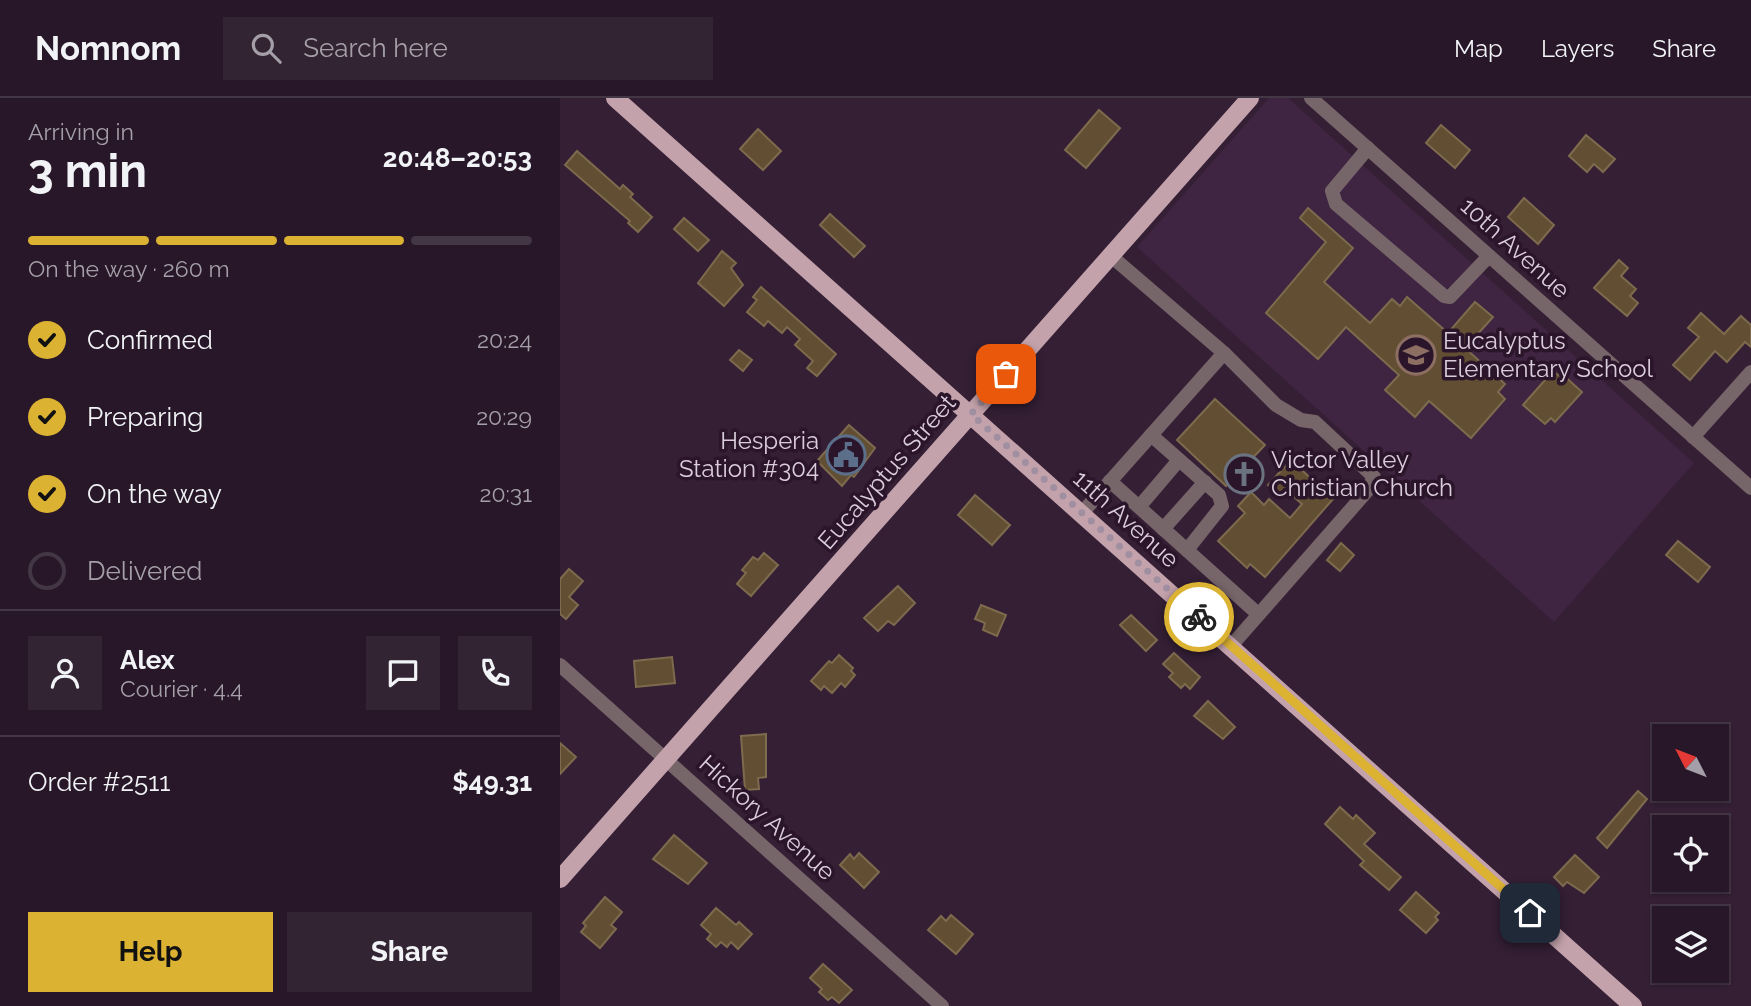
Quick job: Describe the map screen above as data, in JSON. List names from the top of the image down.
{
  "streets": {
    "main road": ["Eucalyptus Street", "11th Avenue"],
    "street": ["10th Avenue", "Hickory Avenue"]
  },
  "crossings": [
    ["Eucalyptus Street", "11th Avenue"],
    ["Eucalyptus Street", "Hickory Avenue"]
  ],
  "places": {
    "school or university": ["Eucalyptus Elementary School"],
    "public building": ["Hesperia Station #304"],
    "church": ["Victor Valley Christian Church"]
  },
  "north": "top left",
  "page": {
    "header": "Nomnom",
    "search": "Search here",
    "nav": ["Map", "Layers", "Share"],
    "heading": ["3 min", "Arriving in", "20:48–20:53"],
    "panel": [
      "Alex",
      "Courier · 4.4",
      "Order #2511",
      "$49.31"
    ],
    "bar": "On the way · 260 m",
    "list": [
      ["Confirmed", "20:24"],
      ["Preparing", "20:29"],
      ["On the way", "20:31"],
      "Delivered"
    ],
    "buttons": ["Help", "Share"]
  }
}
